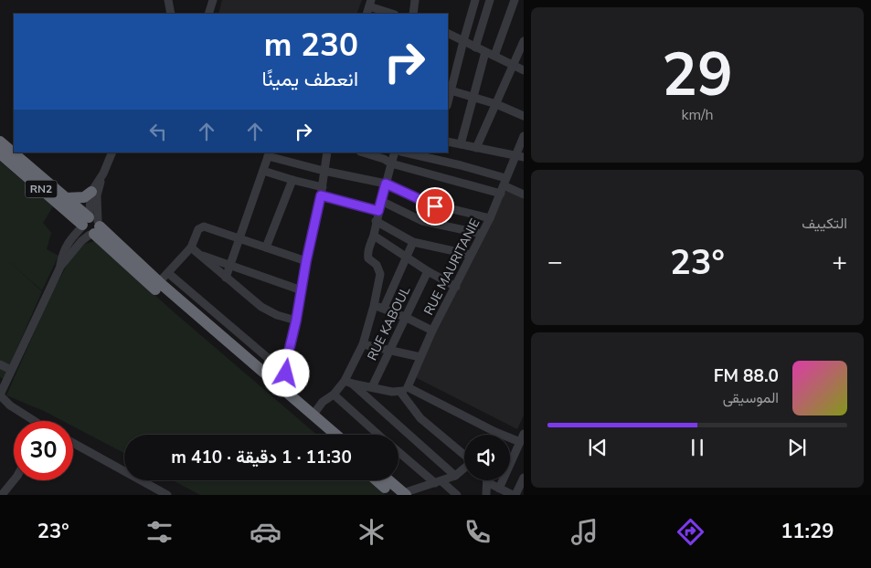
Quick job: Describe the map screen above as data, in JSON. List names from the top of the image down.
{
  "streets": {
    "highway": ["RN2"],
    "street": ["RUE MAURITANIE", "RUE KABOUL"]
  },
  "page": {
    "tile": [
      ["29", "km/h"],
      "التكييف"
    ],
    "turn": ["230 m", "انعطف يمينًا"],
    "heat": ["−", "23°", "+"],
    "song": ["88.0 FM", "الموسيقى"],
    "limit": "30",
    "trip": "11:30 · 1 دقيقة · 410 m",
    "tabs": ["11:29", "23°"]
  }
}
